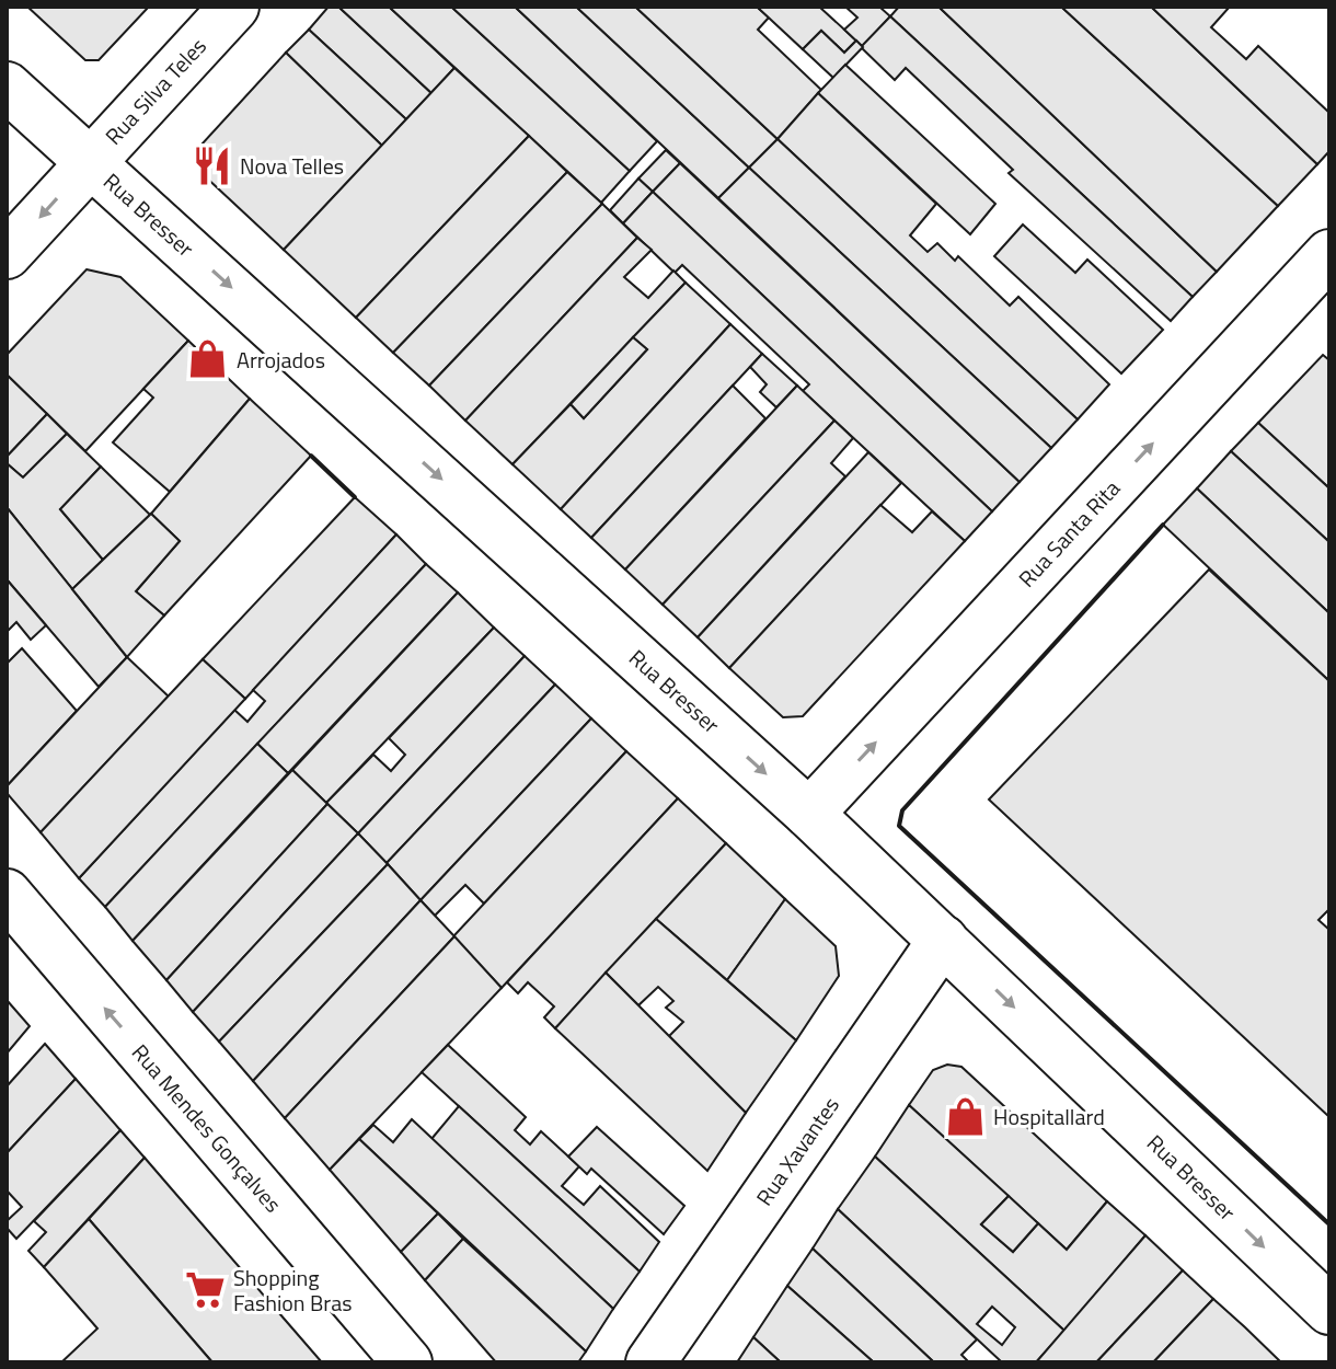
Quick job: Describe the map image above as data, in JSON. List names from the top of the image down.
{
  "streets": {
    "main road": [
      "Rua Silva Teles",
      "Rua Bresser",
      "Rua Santa Rita",
      "Rua Mendes Gonçalves",
      "Rua Xavantes"
    ]
  },
  "crossings": [
    ["Rua Silva Teles", "Rua Bresser"],
    ["Rua Bresser", "Rua Santa Rita"],
    ["Rua Bresser", "Rua Xavantes"]
  ],
  "one_way": [
    "Rua Silva Teles",
    "Rua Bresser",
    "Rua Santa Rita",
    "Rua Mendes Gonçalves"
  ],
  "places": {
    "restaurant": ["Nova Telles"],
    "shop": ["Arrojados", "Hospitallard"],
    "supermarket": ["Shopping Fashion Bras"]
  }
}
